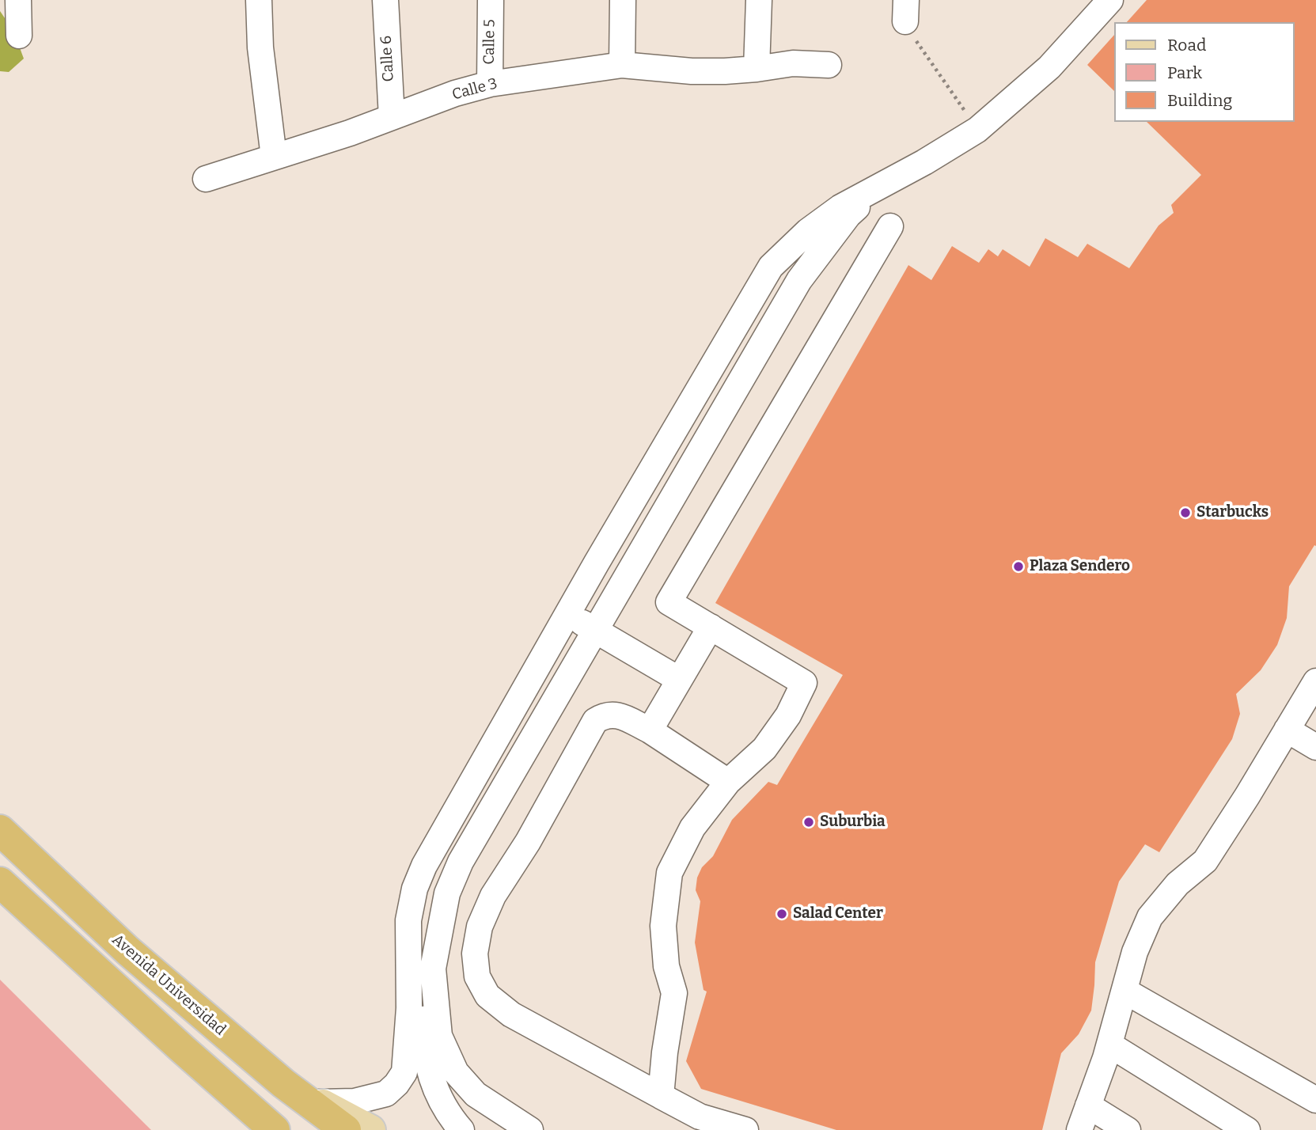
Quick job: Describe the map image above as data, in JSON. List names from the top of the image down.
{
  "streets": {
    "highway": ["Avenida Universidad"],
    "street": ["Calle 5", "Calle 6", "Calle 3"]
  },
  "crossings": [
    ["Calle 5", "Calle 3"],
    ["Calle 6", "Calle 3"]
  ],
  "places": [
    "Starbucks",
    "Plaza Sendero",
    "Suburbia",
    "Salad Center"
  ],
  "legend": ["Road", "Park", "Building"]
}
